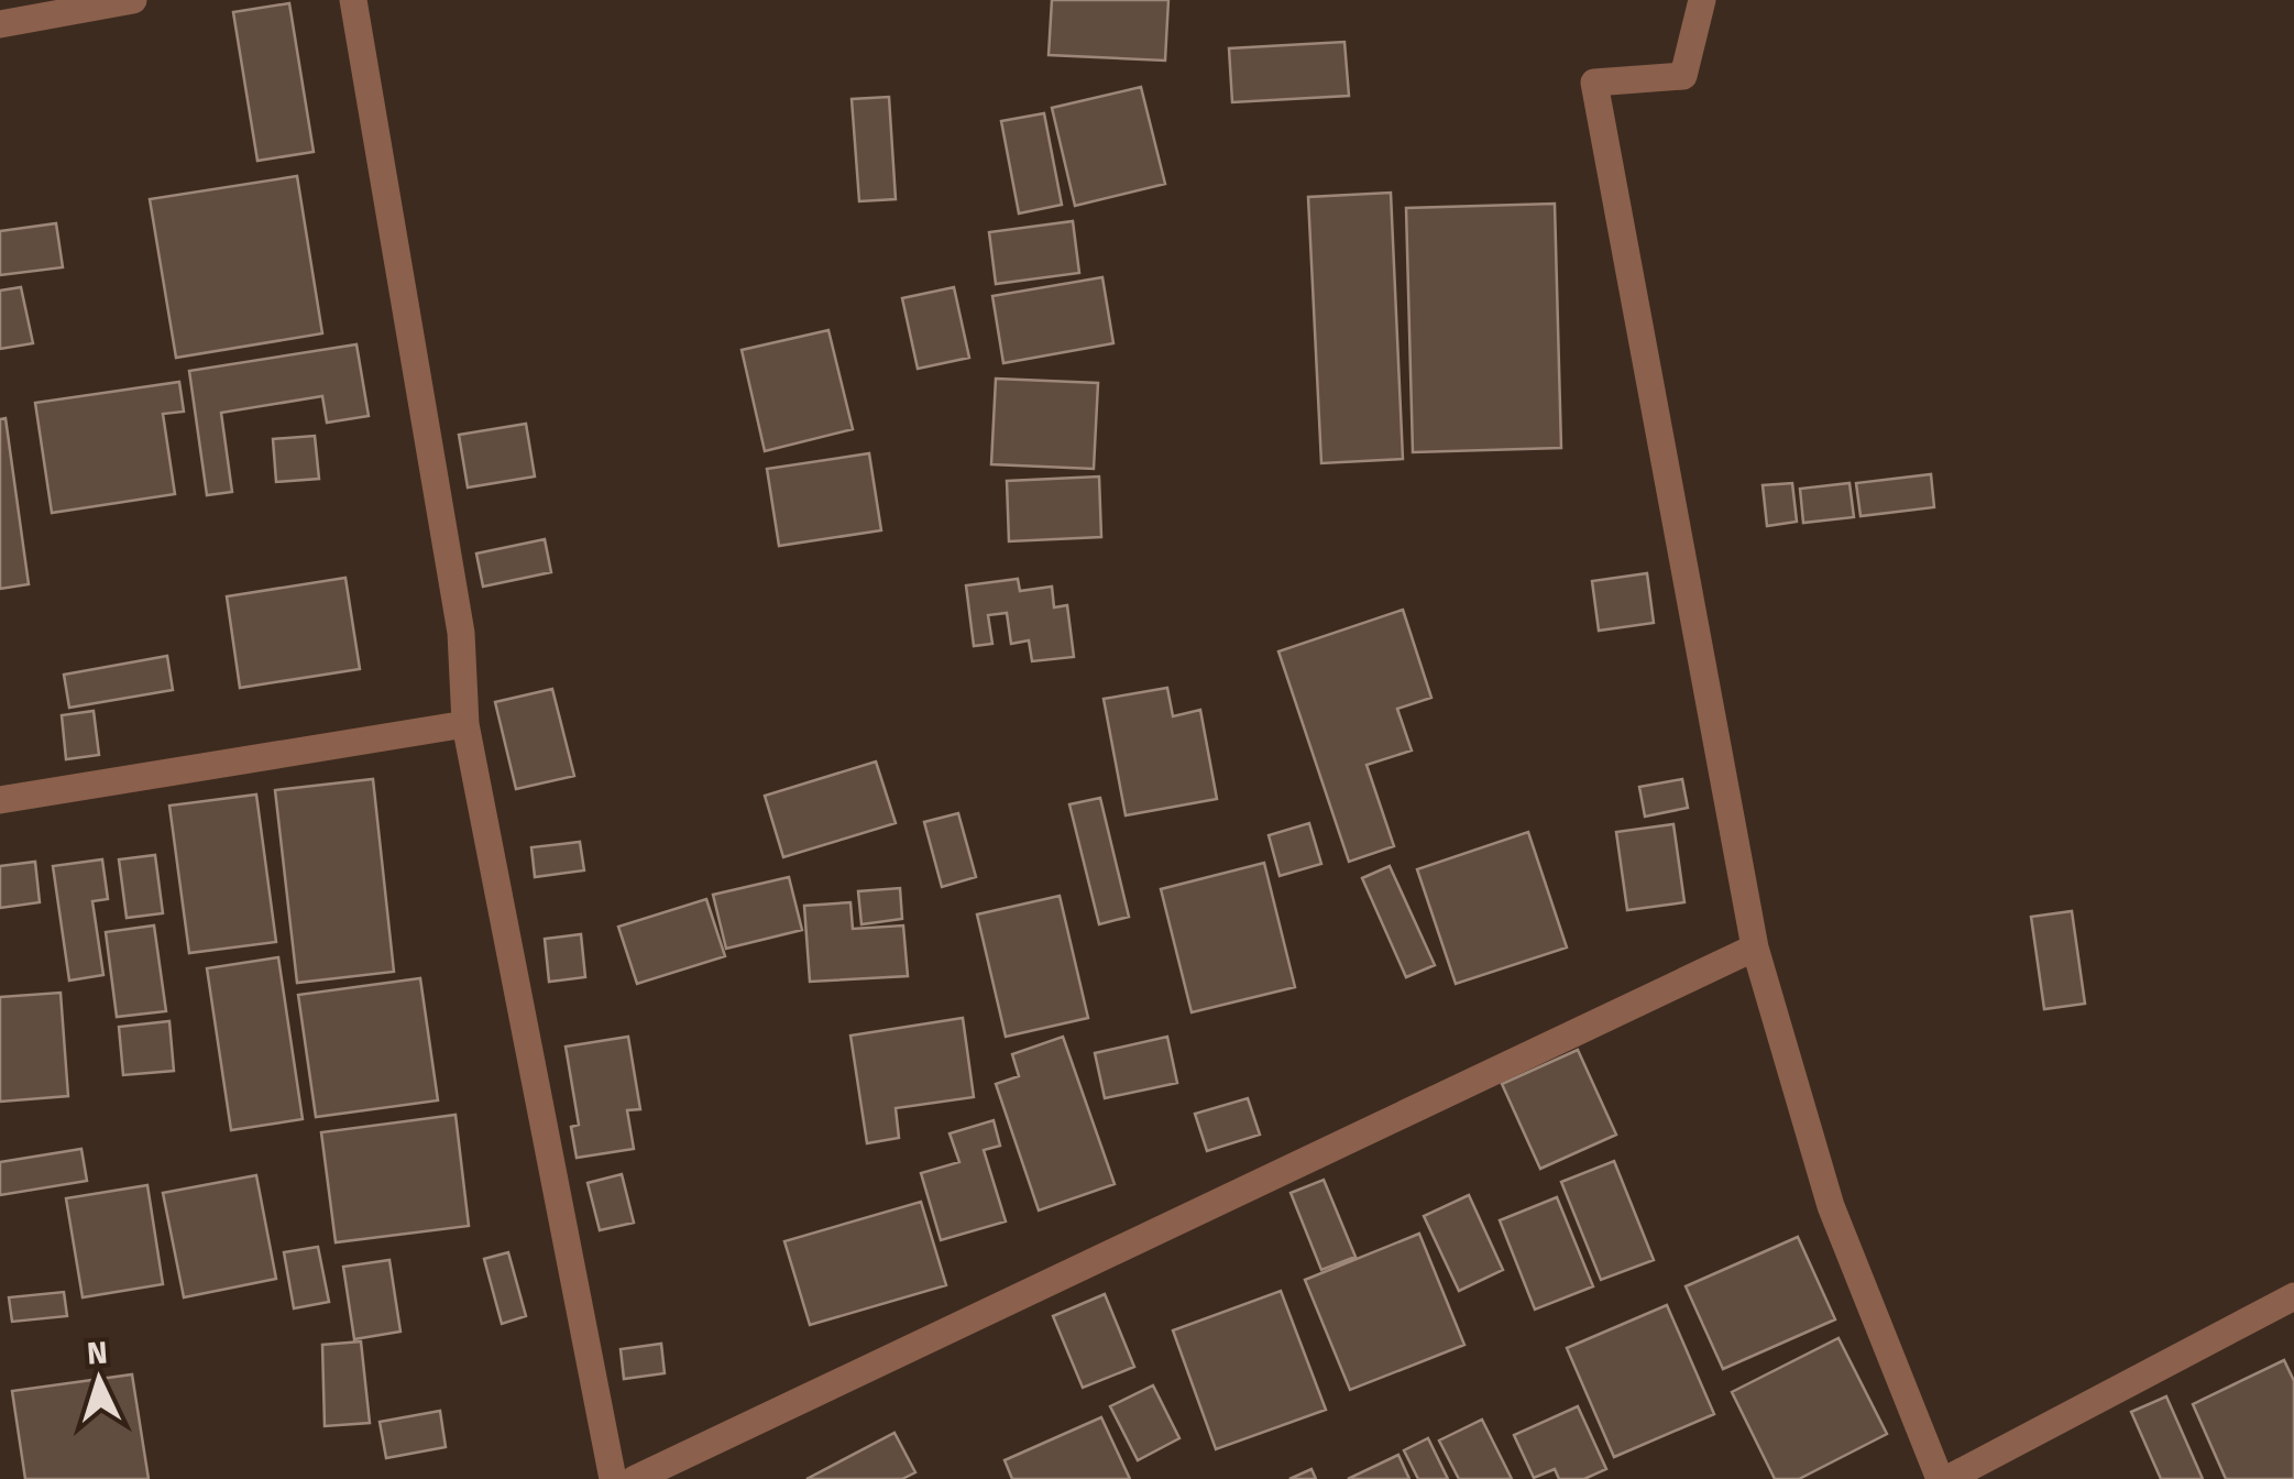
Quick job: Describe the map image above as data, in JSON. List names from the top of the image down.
{
  "north": "top"
}
